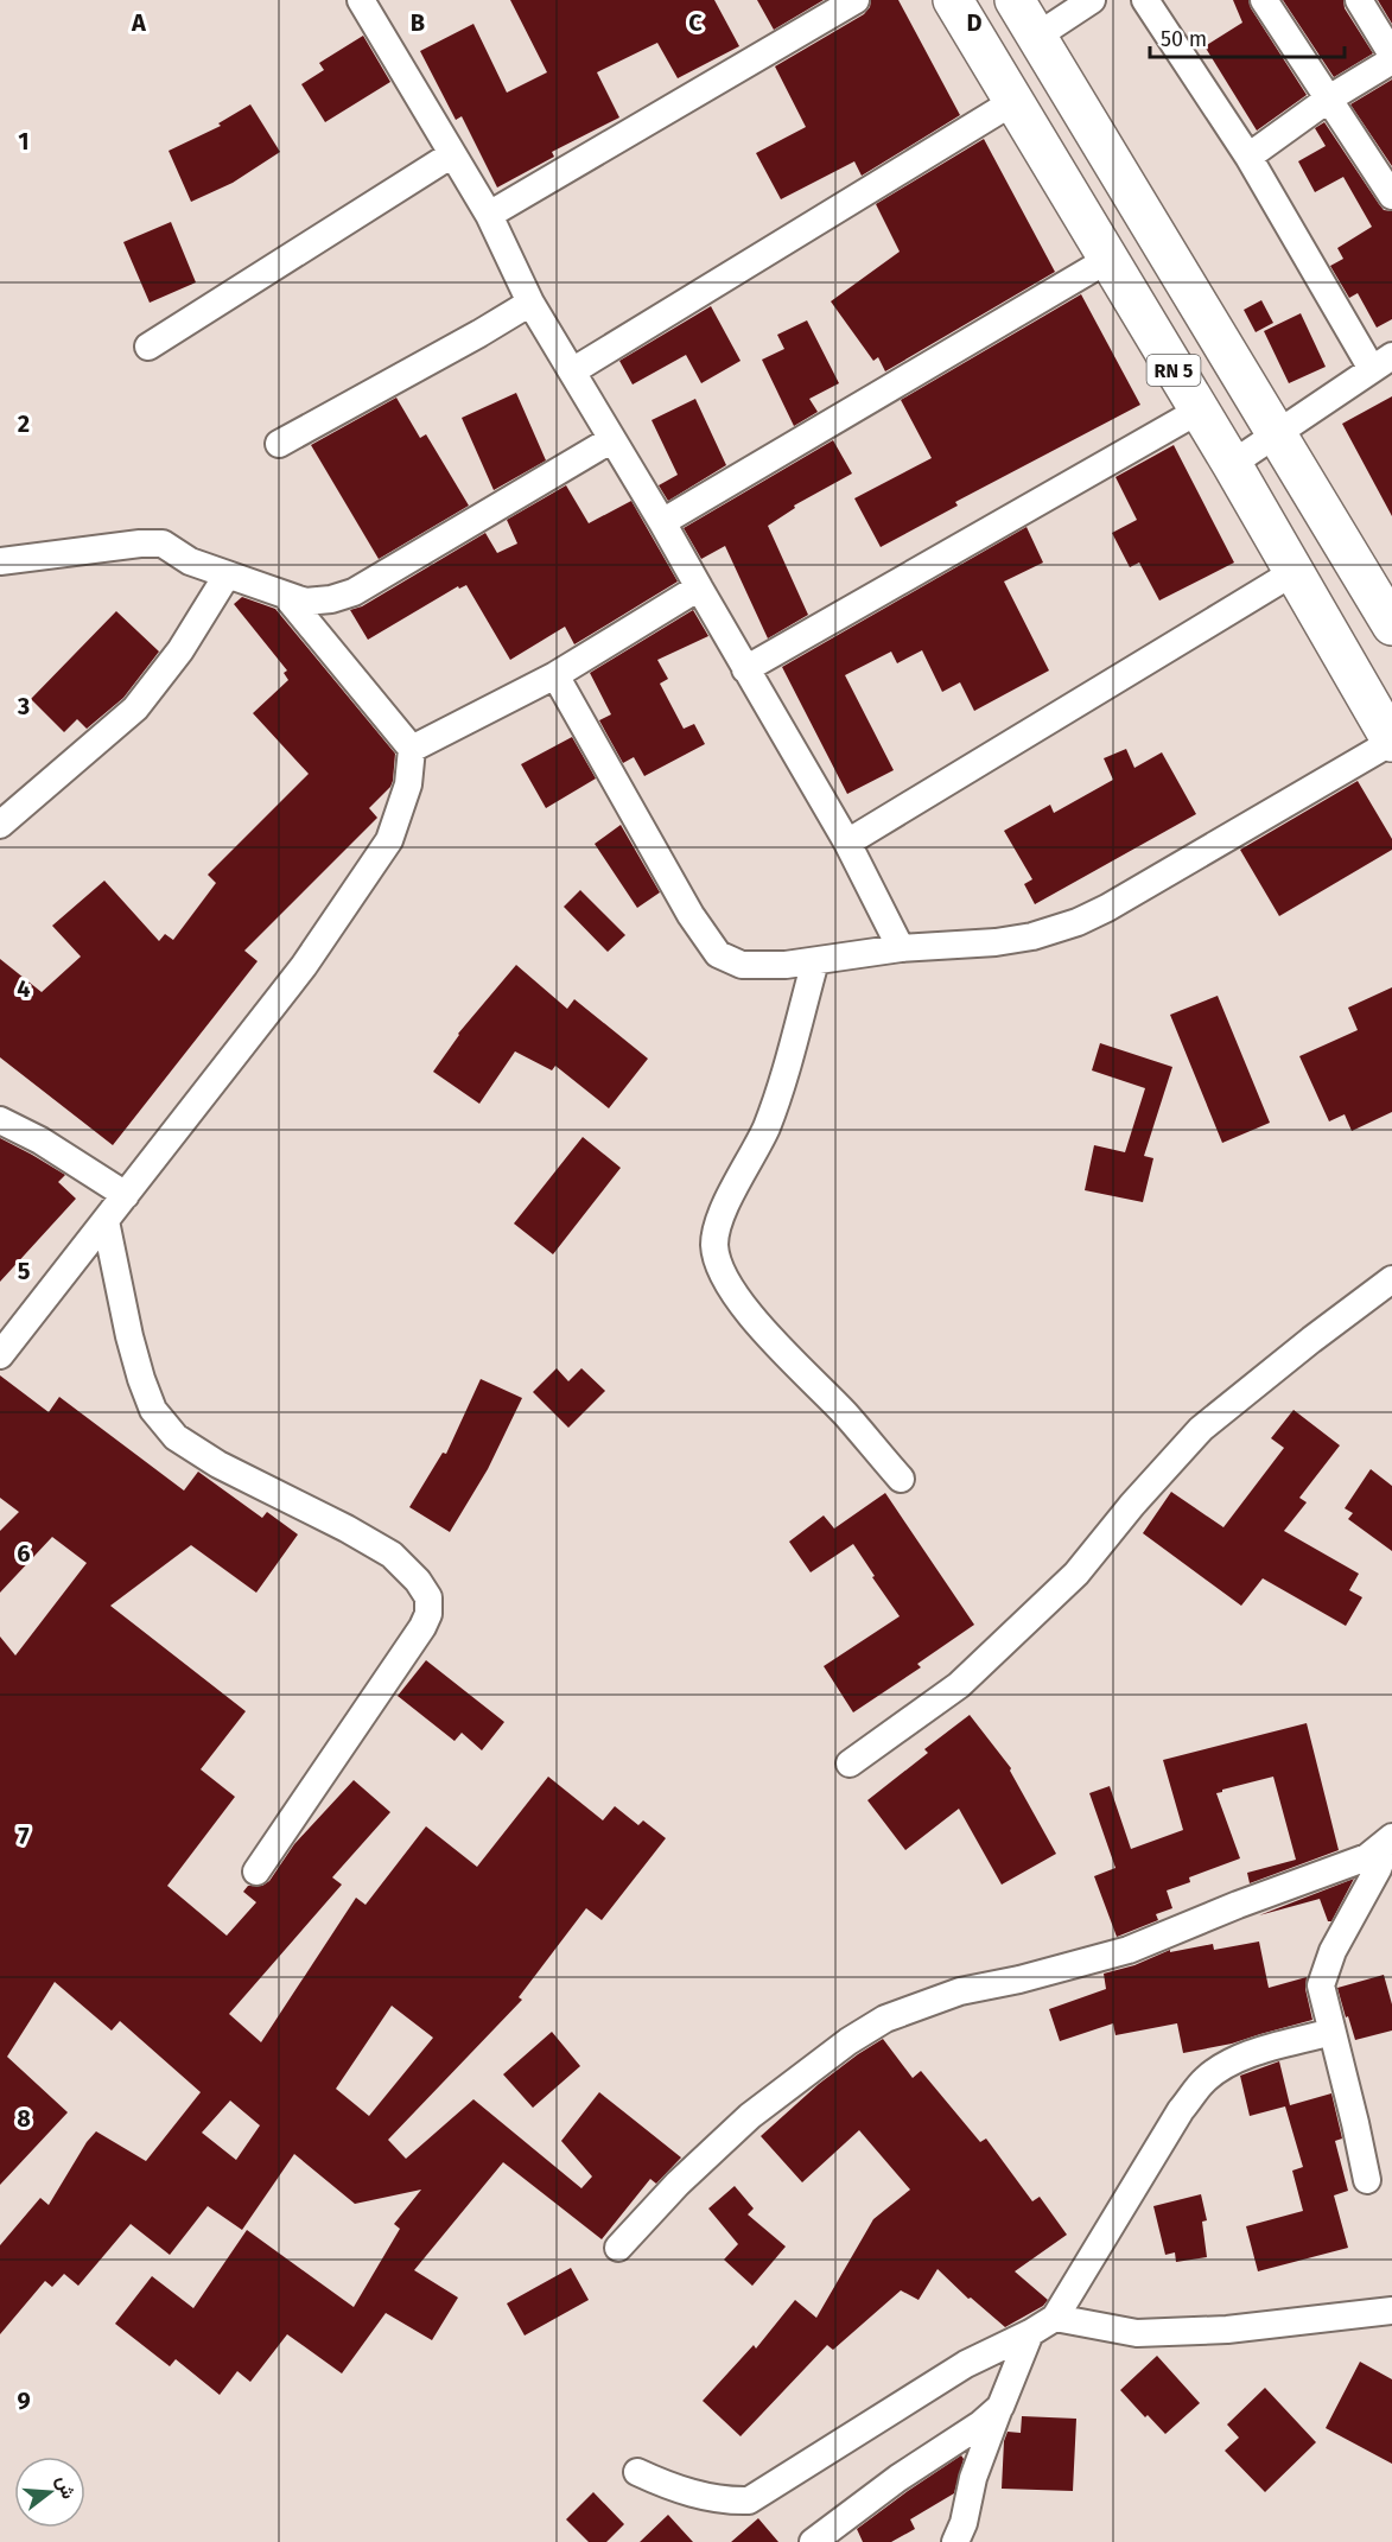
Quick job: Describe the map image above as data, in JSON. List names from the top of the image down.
{
  "streets": {
    "main road": ["RN 5"]
  },
  "scale_bar": "50 m",
  "north": "right",
  "grid": {
    "columns": [
      "A",
      "B",
      "C",
      "D"
    ],
    "rows": [
      "1",
      "2",
      "3",
      "4",
      "5",
      "6",
      "7",
      "8",
      "9"
    ]
  }
}
